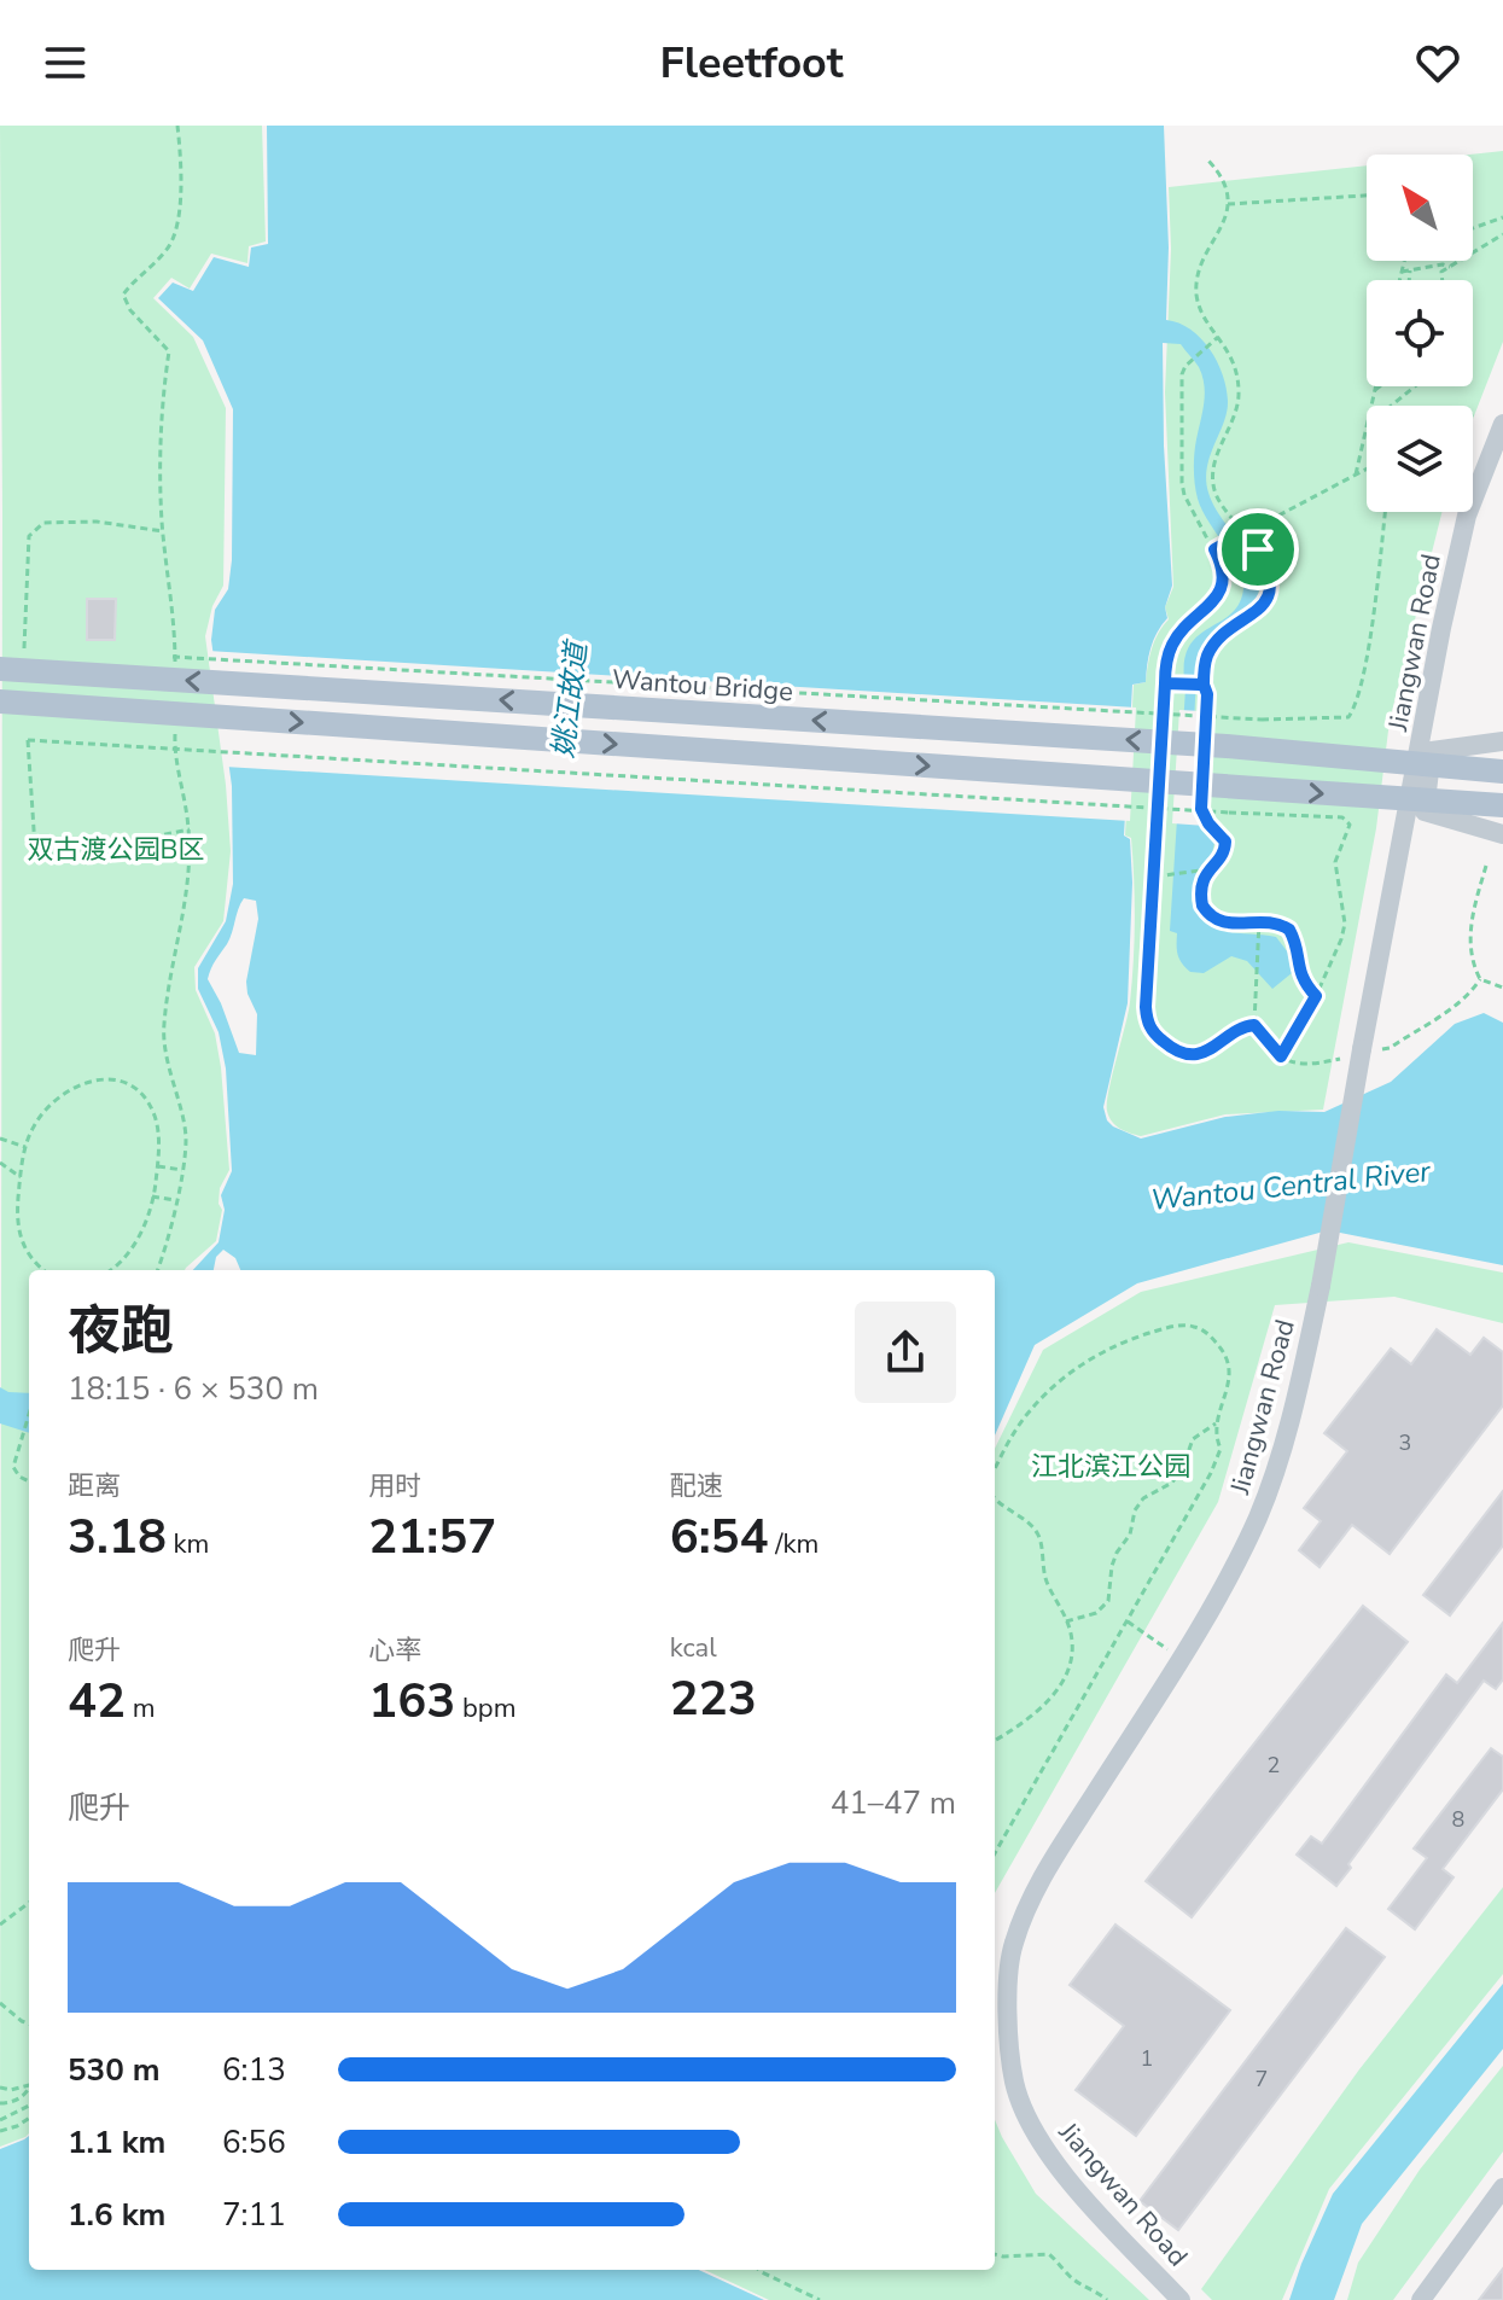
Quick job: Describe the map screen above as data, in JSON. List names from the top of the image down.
{
  "streets": {
    "main road": ["Wantou Bridge"],
    "street": ["Jiangwan Road"]
  },
  "water": ["姚江故道", "Wantou Central River"],
  "parks": ["双古渡公园B区", "江北滨江公园"],
  "house_numbers": [
    "3",
    "2",
    "8",
    "1",
    "7"
  ],
  "north": "top left",
  "page": {
    "header": "Fleetfoot",
    "heading": ["夜跑", "18:15 · 6 × 530 m"],
    "stats": [
      ["距离", "3.18 km"],
      ["用时", "21:57"],
      ["配速", "6:54 /km"],
      ["爬升", "42 m"],
      ["心率", "163 bpm"],
      ["kcal", "223"]
    ],
    "chart": ["爬升", "41–47 m"],
    "list": [
      {
        "name": "530 m",
        "note": "6:13"
      },
      {
        "name": "1.1 km",
        "note": "6:56"
      },
      {
        "name": "1.6 km",
        "note": "7:11"
      }
    ]
  }
}
